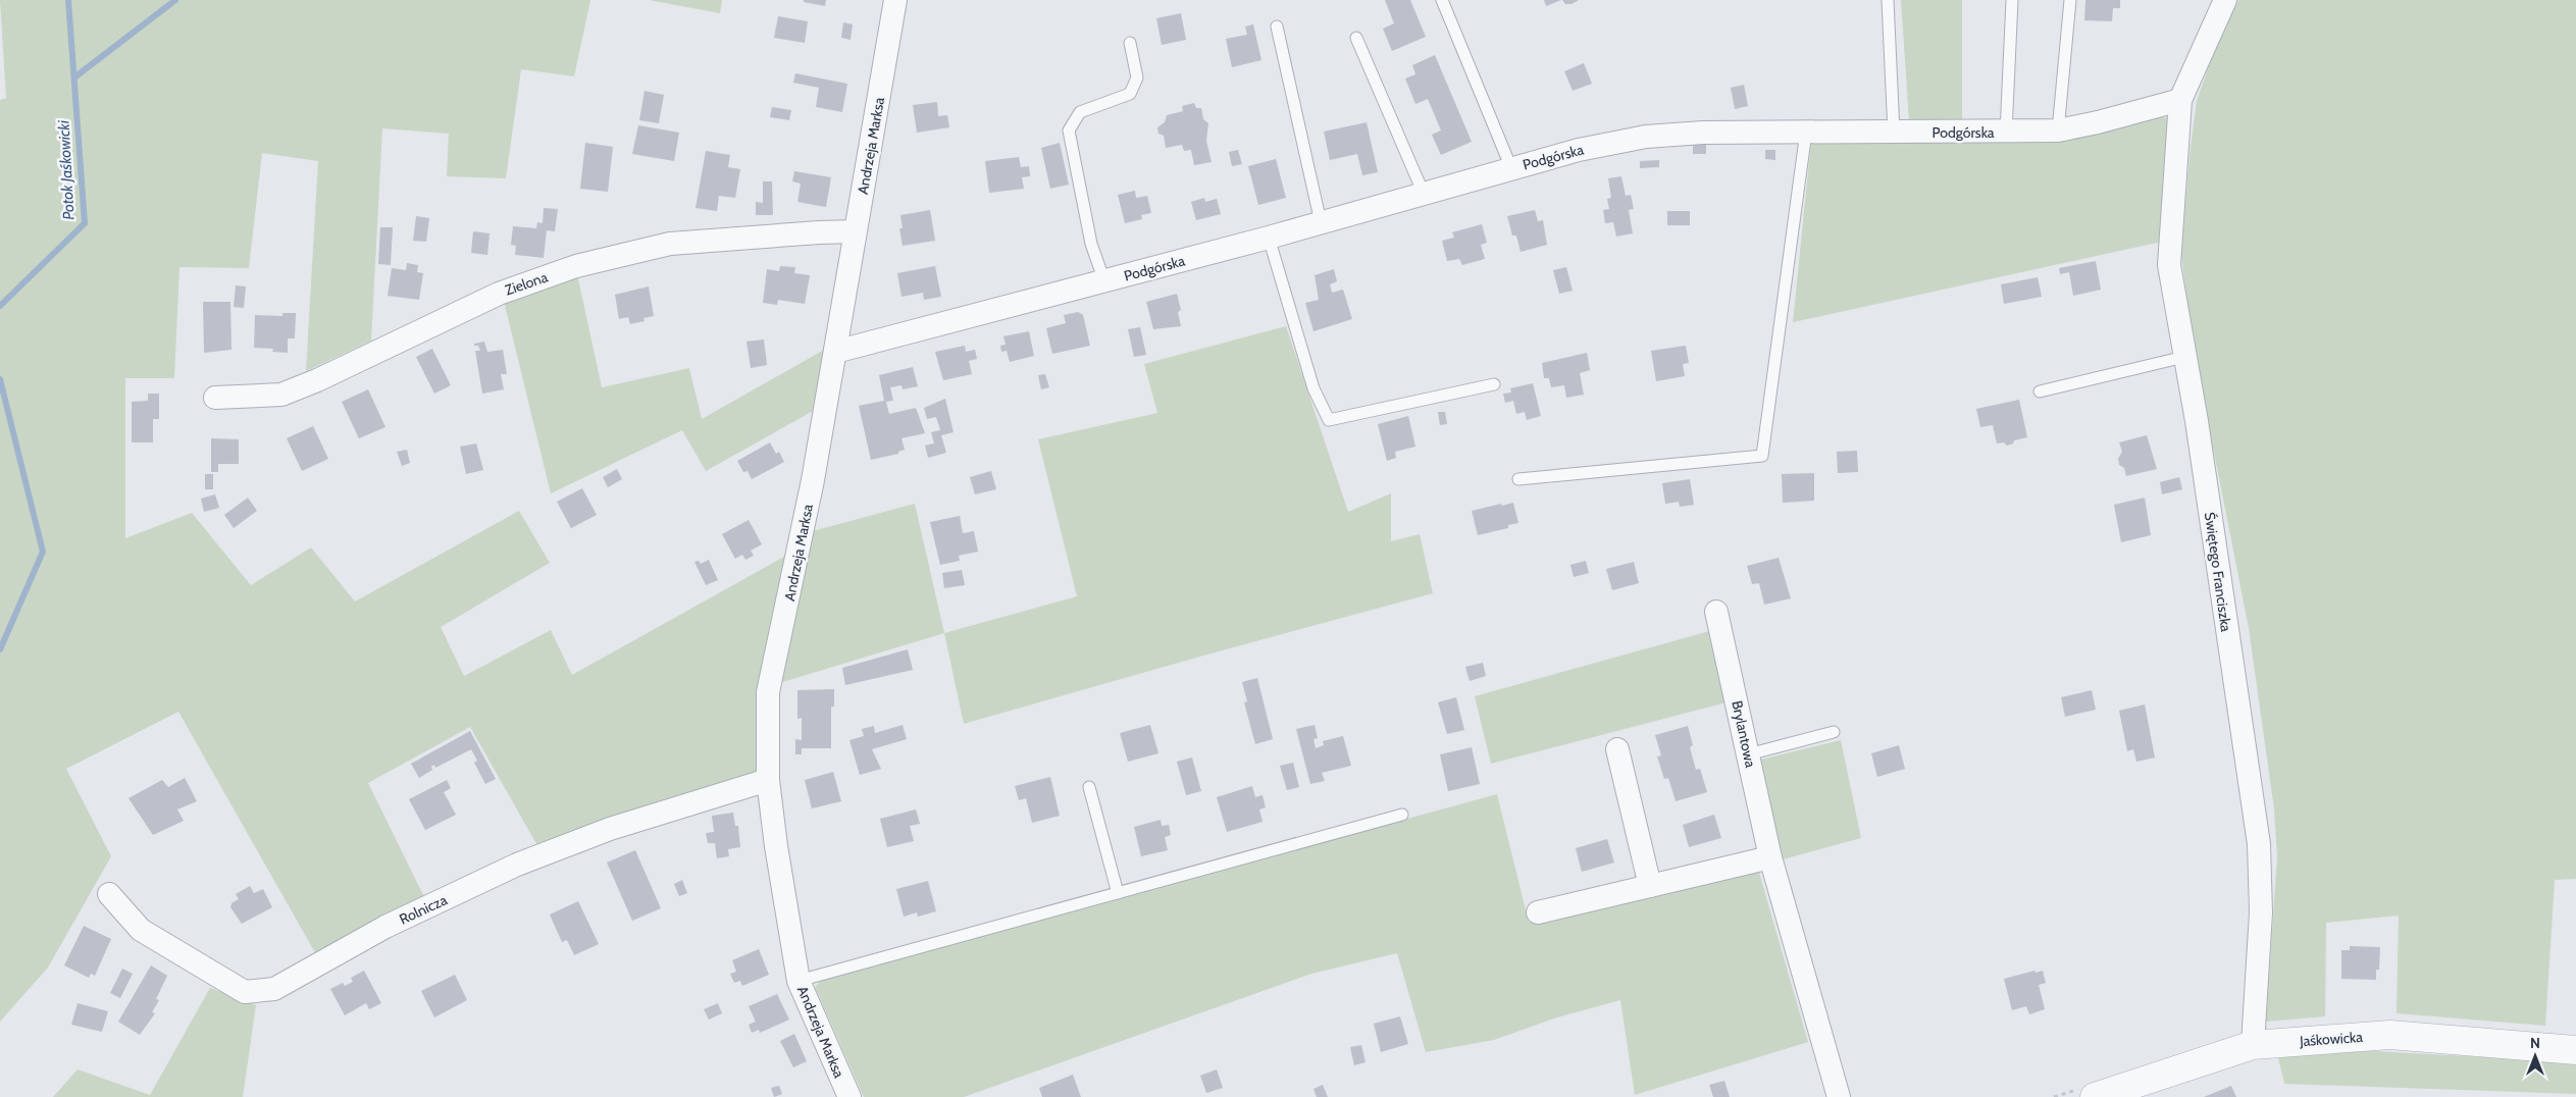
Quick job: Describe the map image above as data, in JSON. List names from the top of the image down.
{
  "streets": {
    "street": [
      "Podgórska",
      "Andrzeja Marksa",
      "Zielona",
      "Świętego Franciszka",
      "Brylantowa",
      "Rolnicza",
      "Jaśkowicka"
    ]
  },
  "crossings": [
    ["Podgórska", "Andrzeja Marksa"],
    ["Podgórska", "Świętego Franciszka"],
    ["Andrzeja Marksa", "Zielona"],
    ["Andrzeja Marksa", "Rolnicza"],
    ["Świętego Franciszka", "Jaśkowicka"]
  ],
  "water": ["Potok Jaśkowicki"],
  "north": "top"
}
